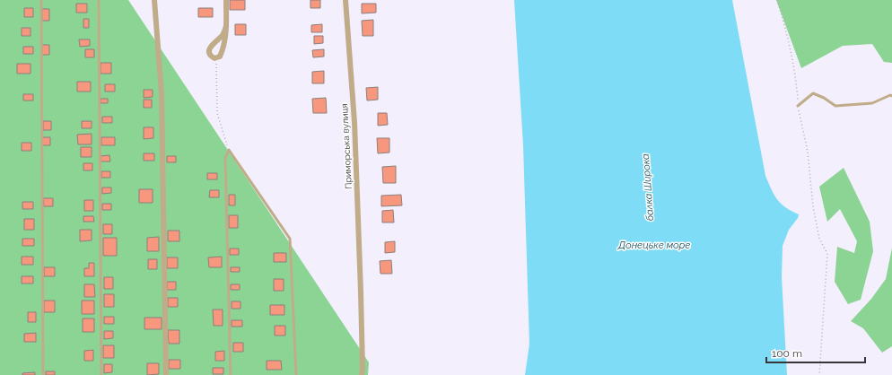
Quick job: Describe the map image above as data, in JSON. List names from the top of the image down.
{
  "streets": {
    "street": ["Приморська вулиця"]
  },
  "water": ["балка Широка", "Донецьке море"],
  "scale_bar": "100 m"
}
